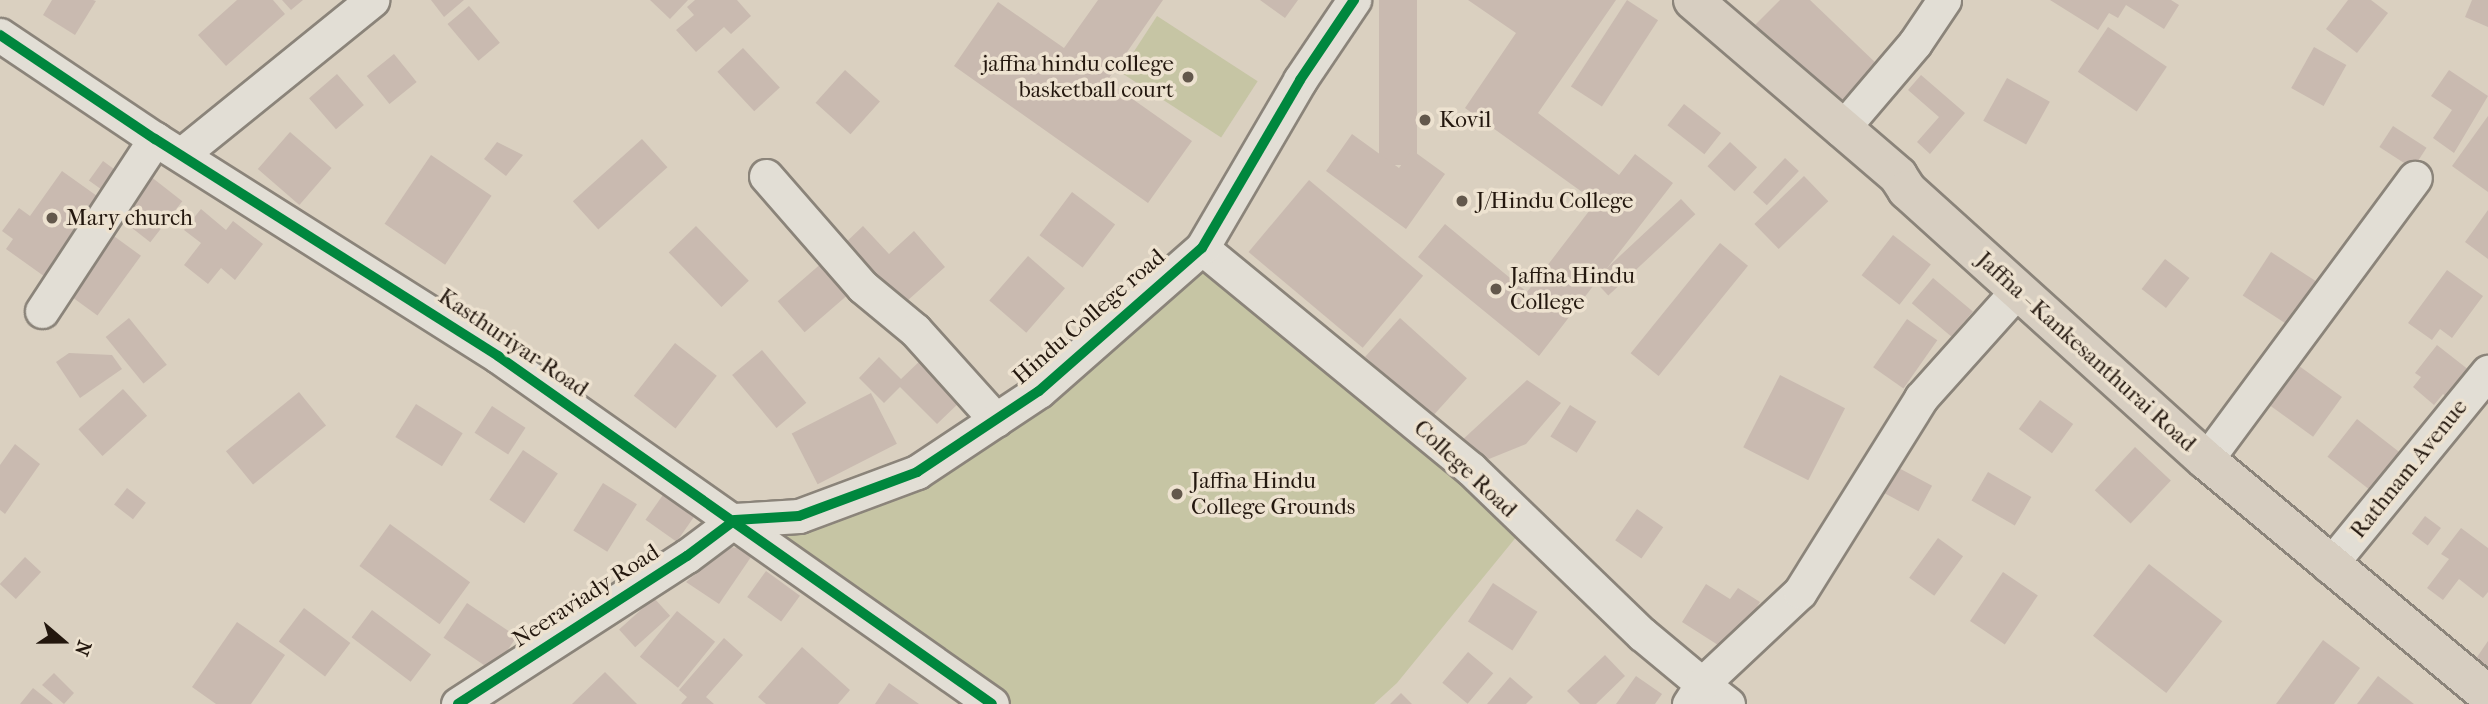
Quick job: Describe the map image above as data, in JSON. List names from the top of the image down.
{
  "streets": {
    "main road": ["Jaffna - Kankesanthurai Road"],
    "street": [
      "Hindu College road",
      "Kasthuriyar Road",
      "College Road",
      "Rathnam Avenue",
      "Neeraviady Road"
    ]
  },
  "crossings": [
    ["Hindu College road", "Kasthuriyar Road"],
    ["Hindu College road", "College Road"],
    ["Hindu College road", "Neeraviady Road"],
    ["Kasthuriyar Road", "Neeraviady Road"],
    ["Jaffna - Kankesanthurai Road", "Rathnam Avenue"]
  ],
  "places": [
    "jaffna hindu college basketball court",
    "Kovil",
    "J/Hindu College",
    "Mary church",
    "Jaffna Hindu College",
    "Jaffna Hindu College Grounds"
  ],
  "north": "right"
}
